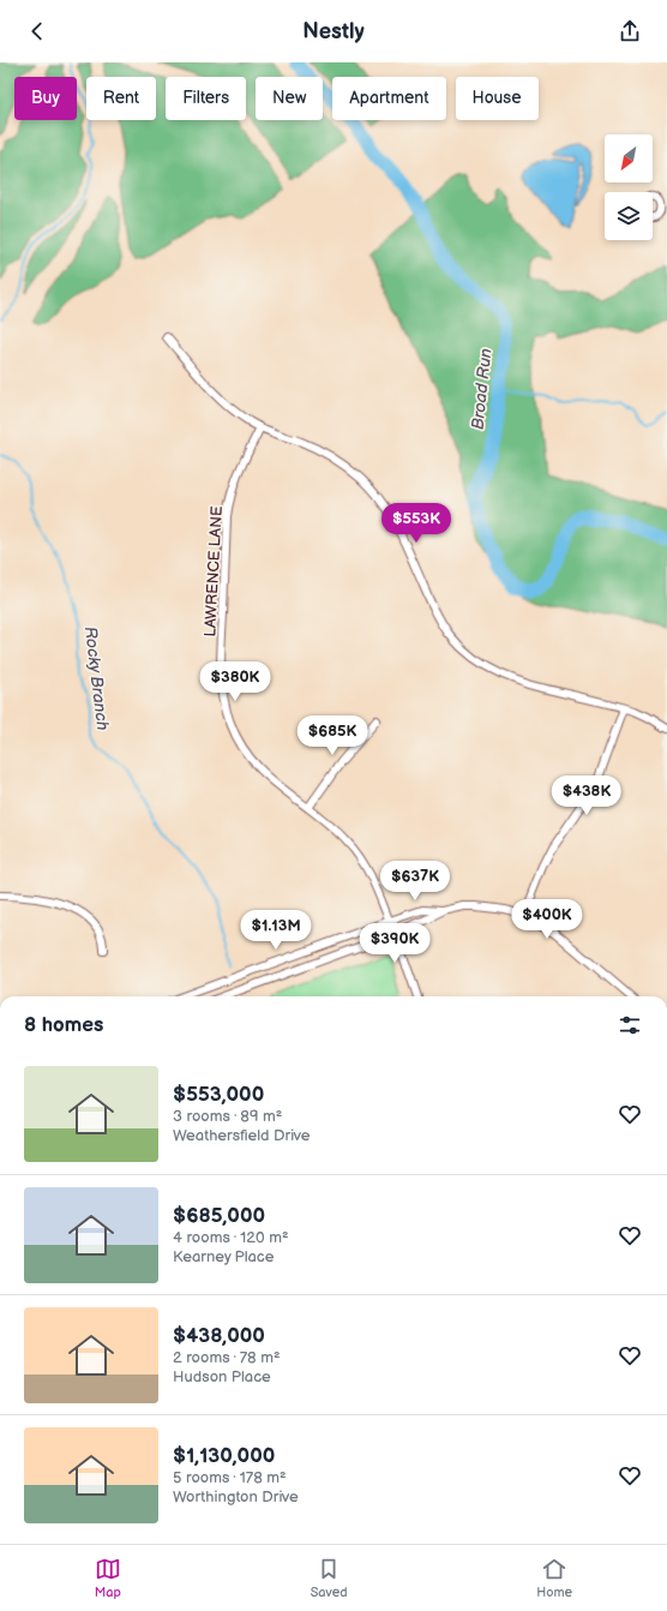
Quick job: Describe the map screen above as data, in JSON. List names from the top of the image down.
{
  "streets": {
    "street": ["LAWRENCE LANE"]
  },
  "water": ["Broad Run", "Rocky Branch"],
  "north": "bottom left",
  "page": {
    "header": "Nestly",
    "chip": [
      "Buy",
      "Rent",
      "Filters",
      "New",
      "Apartment",
      "House"
    ],
    "price": [
      "$553K",
      "$380K",
      "$685K",
      "$438K",
      "$637K",
      "$400K",
      "$1.13M",
      "$390K"
    ],
    "heading": "8 homes",
    "list": [
      {
        "name": "$553,000",
        "note": "3 rooms · 89 m² · Weathersfield Drive"
      },
      {
        "name": "$685,000",
        "note": "4 rooms · 120 m² · Kearney Place"
      },
      {
        "name": "$438,000",
        "note": "2 rooms · 78 m² · Hudson Place"
      },
      {
        "name": "$1,130,000",
        "note": "5 rooms · 178 m² · Worthington Drive"
      }
    ],
    "tabs": ["Map", "Saved", "Home"]
  }
}
